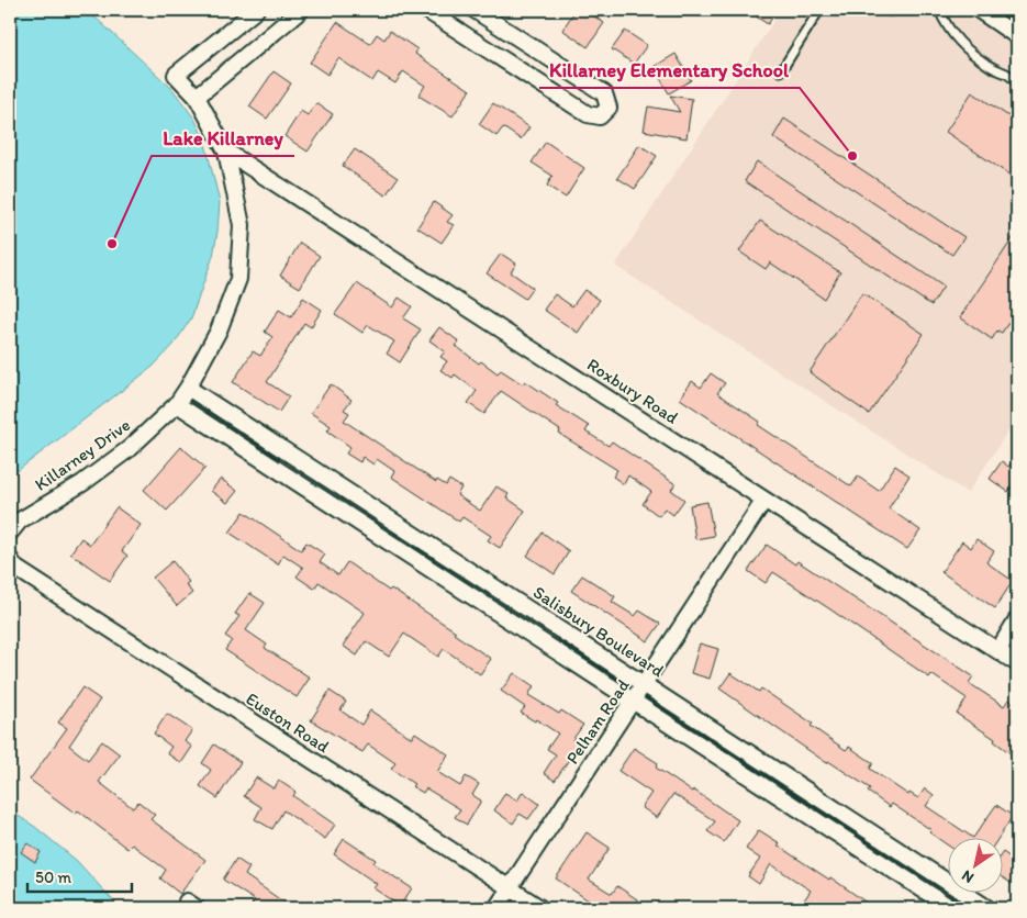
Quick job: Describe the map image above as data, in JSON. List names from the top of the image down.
{
  "streets": {
    "street": [
      "Roxbury Road",
      "Killarney Drive",
      "Salisbury Boulevard",
      "Pelham Road",
      "Euston Road"
    ]
  },
  "crossings": [
    ["Roxbury Road", "Killarney Drive"],
    ["Roxbury Road", "Pelham Road"],
    ["Killarney Drive", "Salisbury Boulevard"],
    ["Salisbury Boulevard", "Pelham Road"],
    ["Pelham Road", "Euston Road"]
  ],
  "places": ["Killarney Elementary School", "Lake Killarney"],
  "scale_bar": "50 m",
  "north": "bottom left"
}
